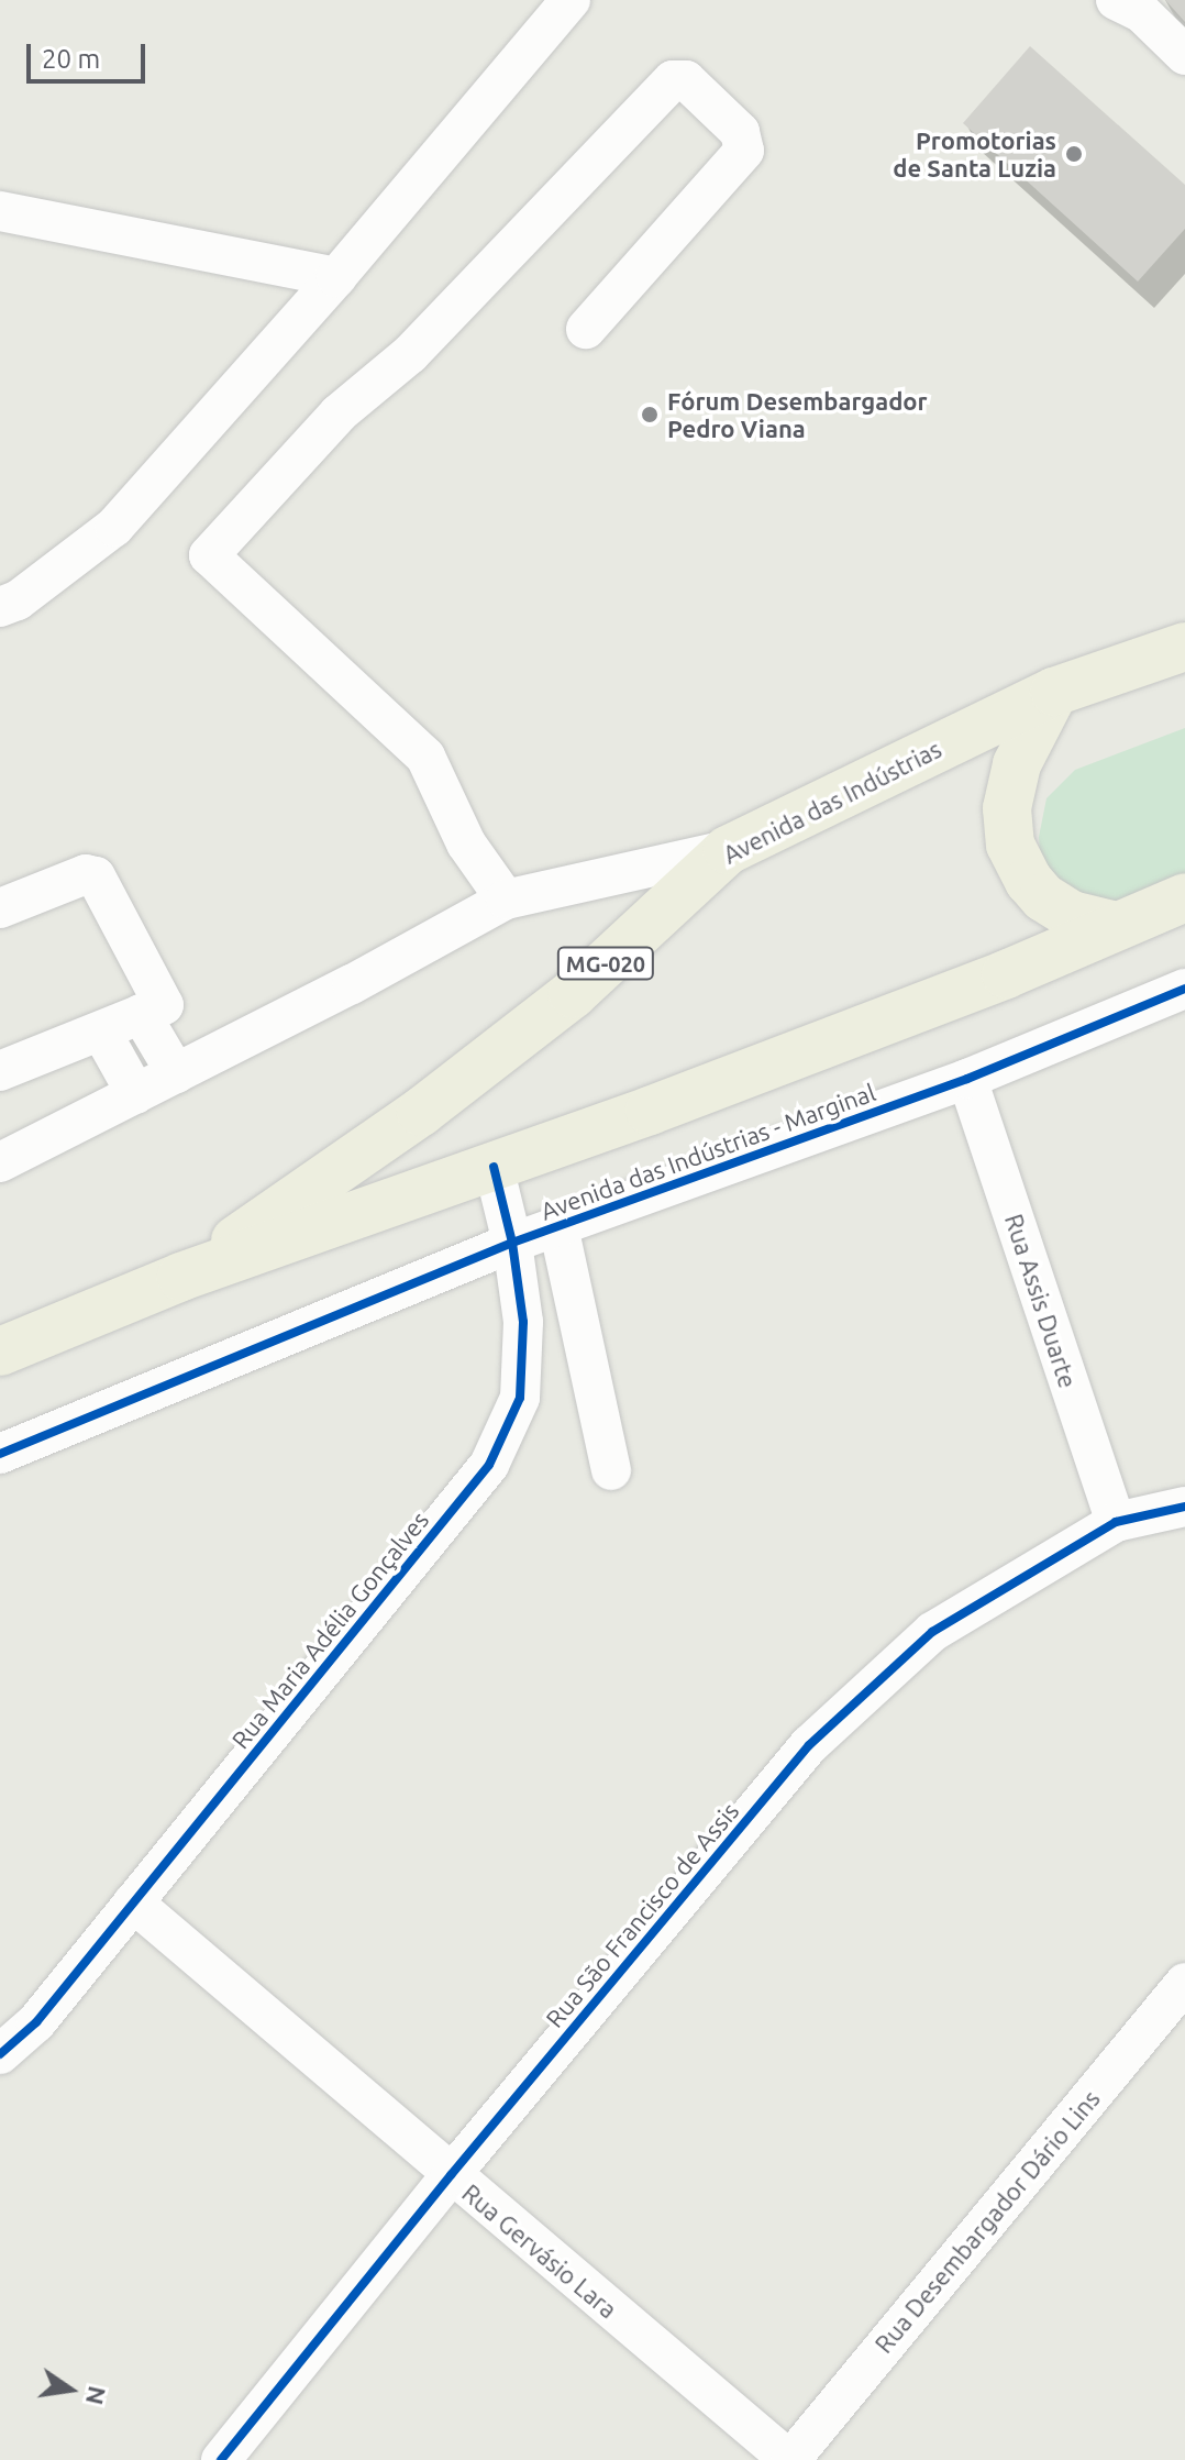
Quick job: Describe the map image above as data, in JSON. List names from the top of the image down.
{
  "streets": {
    "highway": ["Avenida das Indústrias", "MG-020"],
    "street": [
      "Avenida das Indústrias - Marginal",
      "Rua Assis Duarte",
      "Rua Maria Adélia Gonçalves",
      "Rua São Francisco de Assis",
      "Rua Desembargador Dário Lins",
      "Rua Gervásio Lara"
    ]
  },
  "crossings": [
    ["Avenida das Indústrias", "Rua Maria Adélia Gonçalves"],
    ["Avenida das Indústrias - Marginal", "Rua Assis Duarte"],
    ["Avenida das Indústrias - Marginal", "Rua Maria Adélia Gonçalves"],
    ["Rua Assis Duarte", "Rua São Francisco de Assis"],
    ["Rua Maria Adélia Gonçalves", "Rua Gervásio Lara"],
    ["Rua São Francisco de Assis", "Rua Gervásio Lara"],
    ["Rua Desembargador Dário Lins", "Rua Gervásio Lara"]
  ],
  "places": ["Promotorias de Santa Luzia", "Fórum Desembargador Pedro Viana"],
  "scale_bar": "20 m",
  "north": "right"
}
